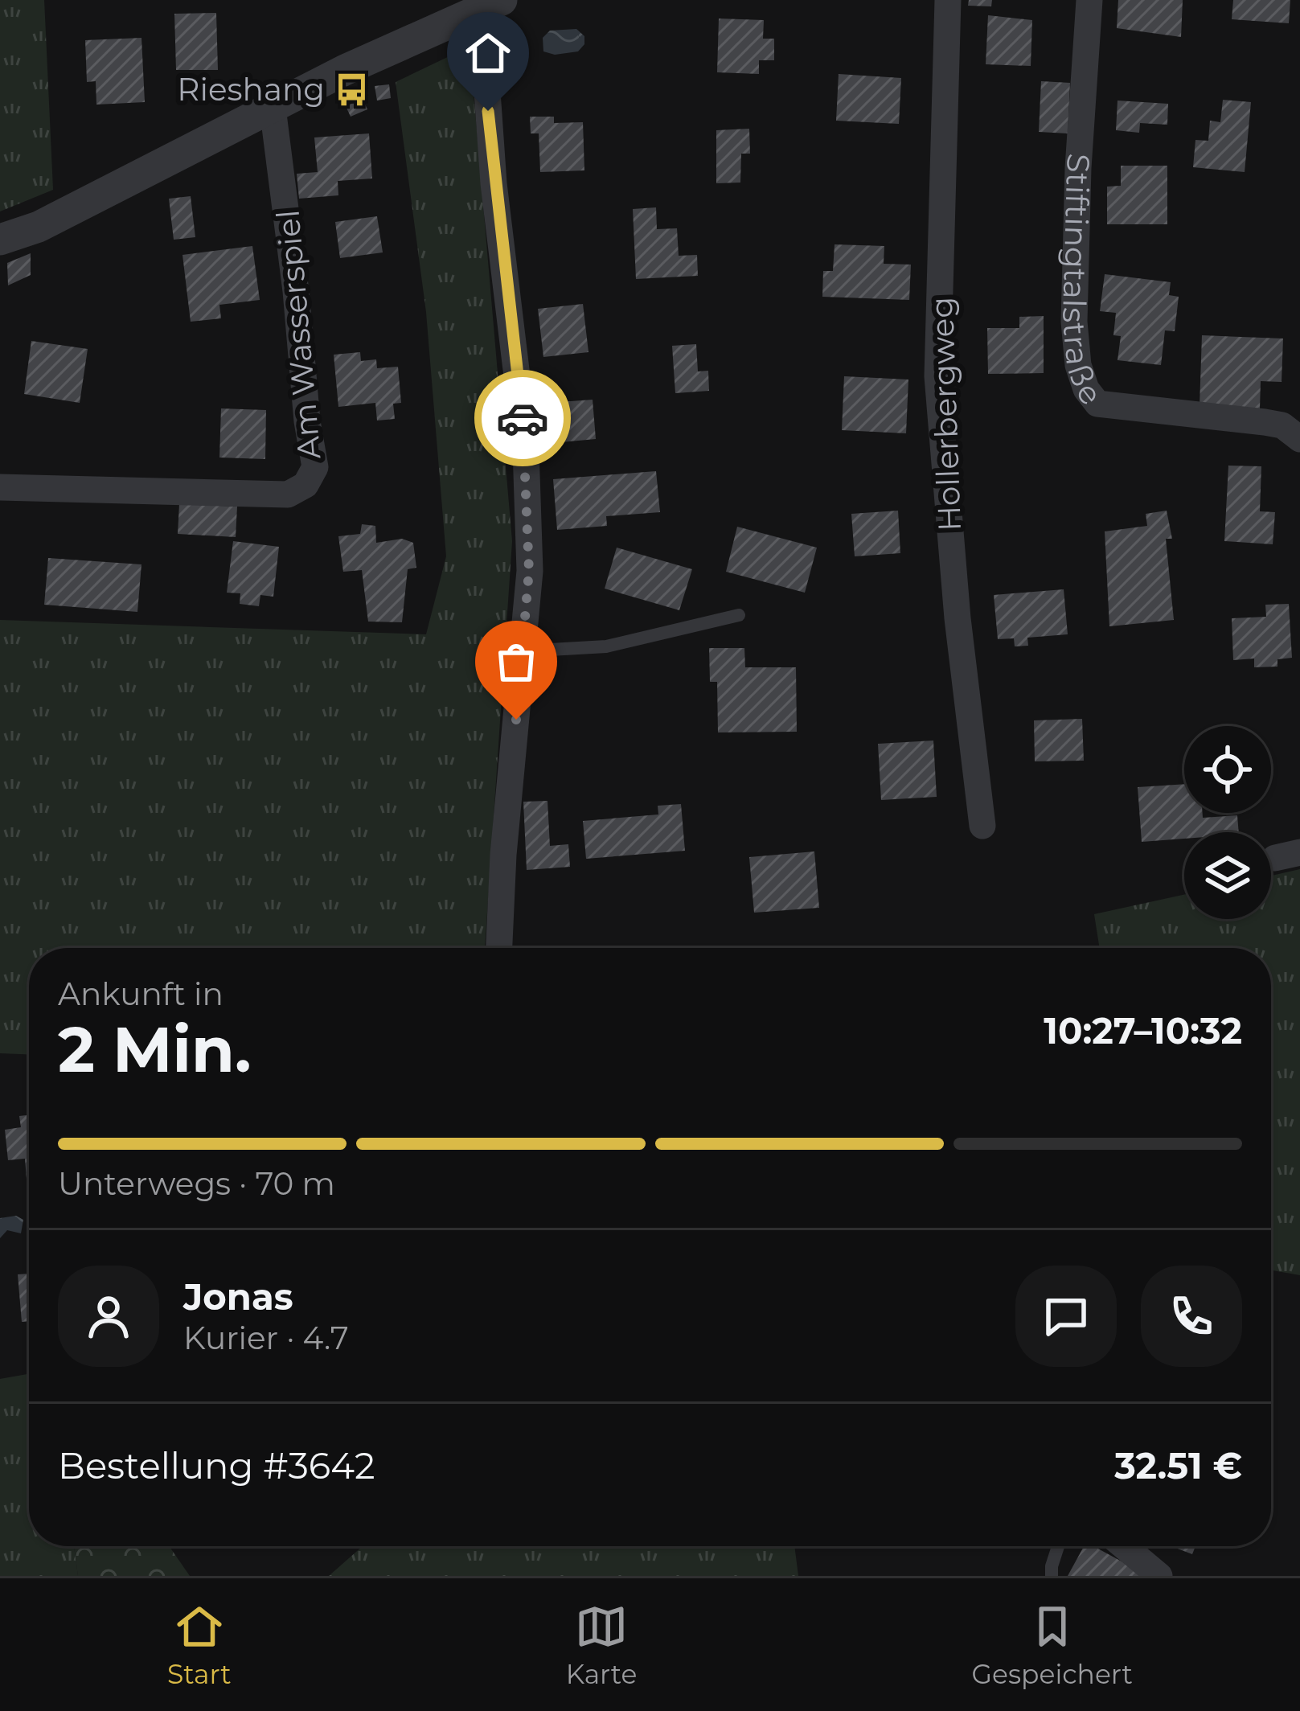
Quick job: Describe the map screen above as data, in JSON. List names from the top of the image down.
{
  "streets": {
    "street": ["Stiftingtalstraße", "Am Wasserspiel", "Hollerbergweg"]
  },
  "places": {
    "bus stop": ["Rieshang"]
  },
  "page": {
    "heading": ["2 Min.", "Ankunft in", "10:27–10:32"],
    "panel": [
      "Jonas",
      "Kurier · 4.7",
      "Bestellung #3642",
      "32.51 €"
    ],
    "bar": "Unterwegs · 70 m",
    "tabs": ["Start", "Karte", "Gespeichert"]
  }
}
